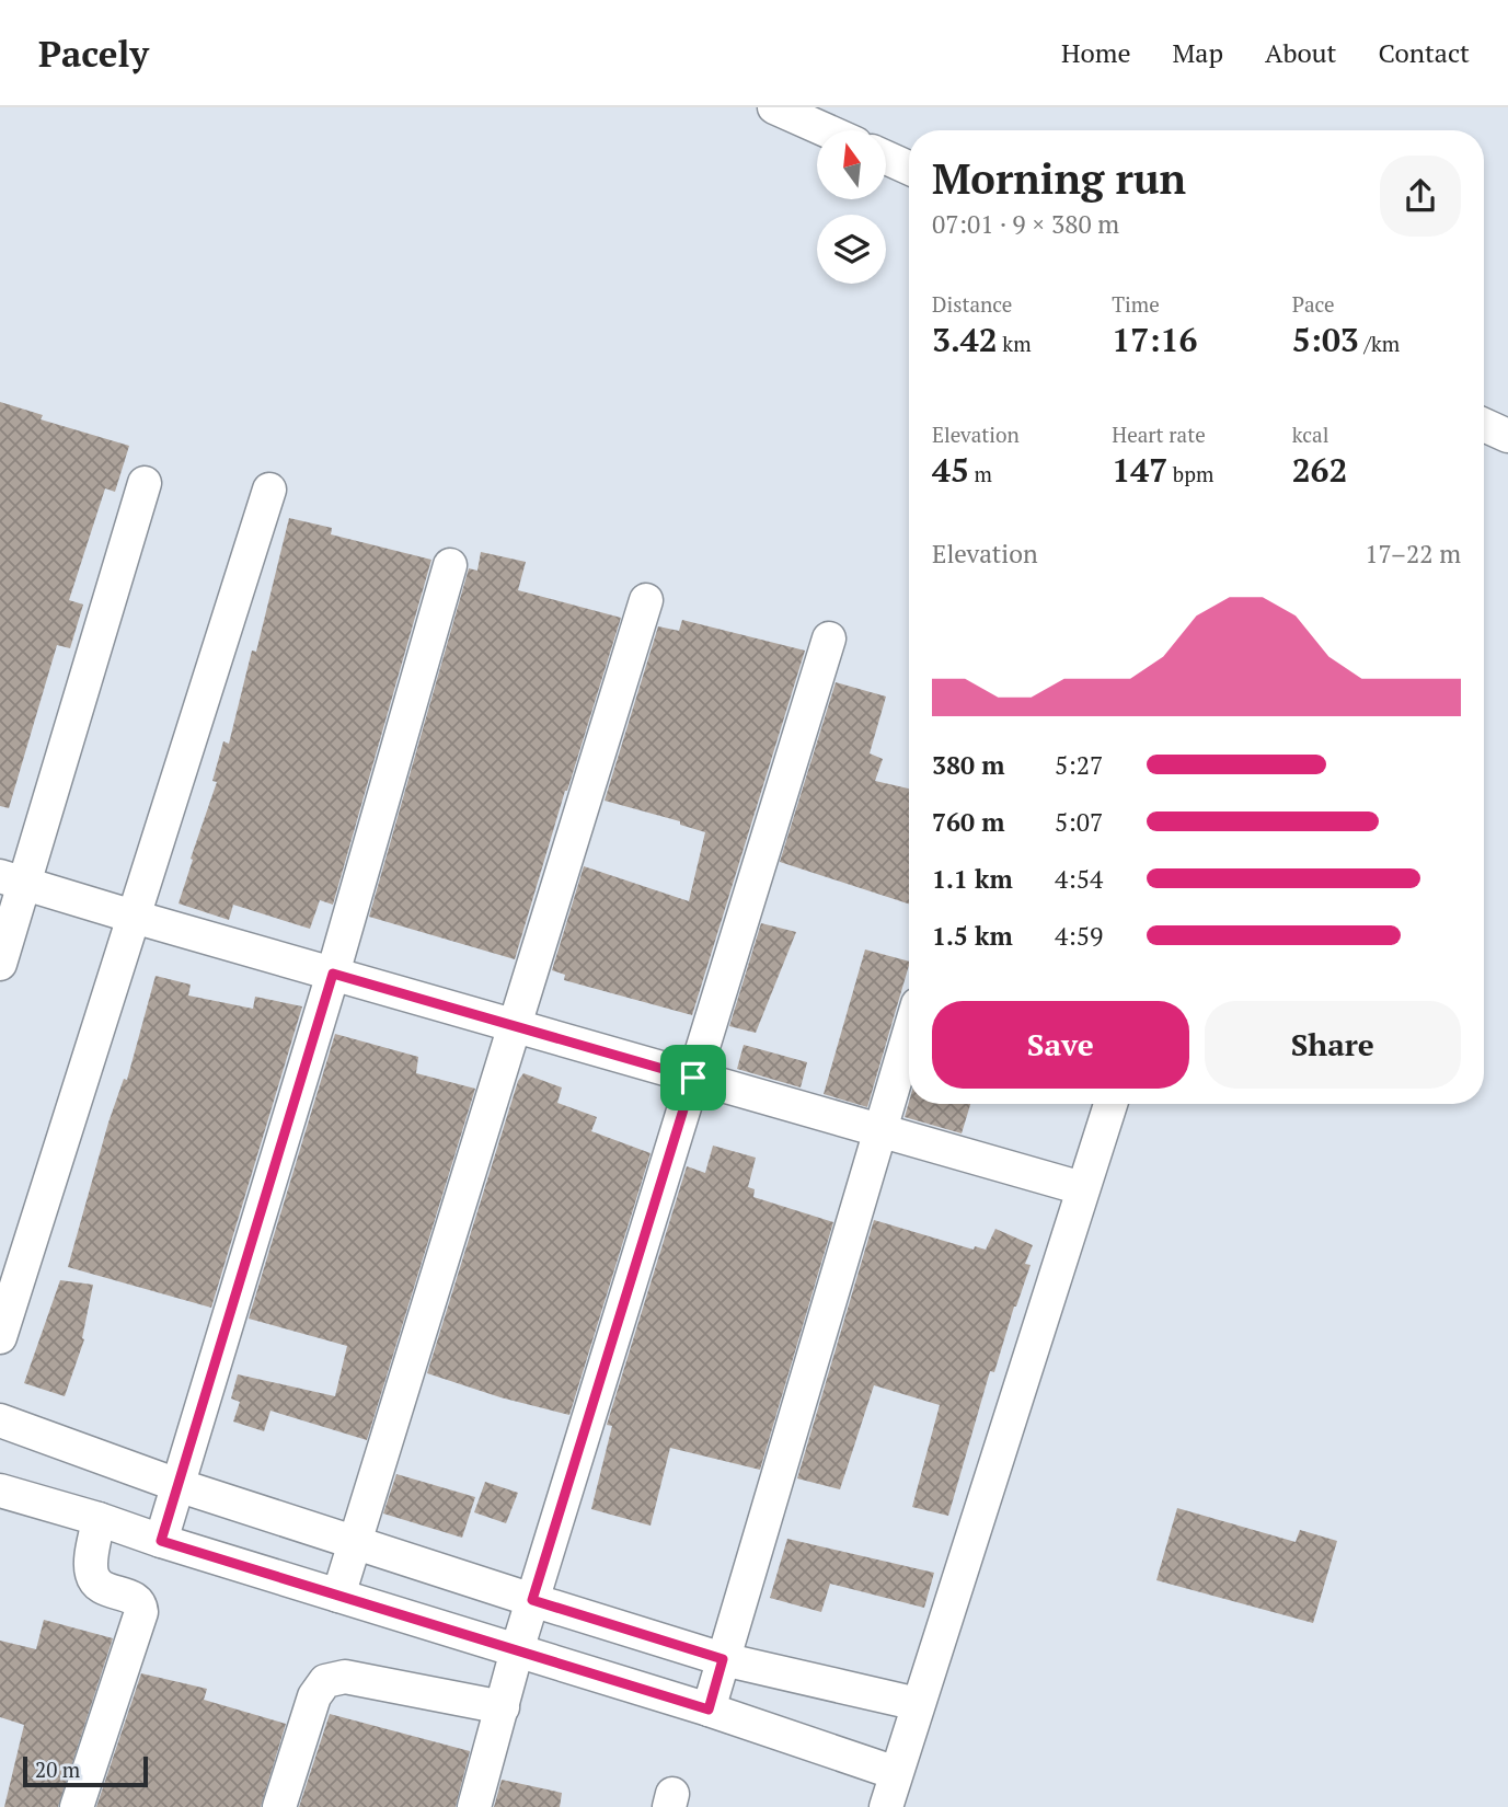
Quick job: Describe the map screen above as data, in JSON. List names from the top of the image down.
{
  "scale_bar": "20 m",
  "north": "top",
  "page": {
    "header": "Pacely",
    "nav": [
      "Home",
      "Map",
      "About",
      "Contact"
    ],
    "heading": ["Morning run", "07:01 · 9 × 380 m"],
    "stats": [
      ["Distance", "3.42 km"],
      ["Time", "17:16"],
      ["Pace", "5:03 /km"],
      ["Elevation", "45 m"],
      ["Heart rate", "147 bpm"],
      ["kcal", "262"]
    ],
    "chart": ["Elevation", "17–22 m"],
    "list": [
      {
        "name": "380 m",
        "note": "5:27"
      },
      {
        "name": "760 m",
        "note": "5:07"
      },
      {
        "name": "1.1 km",
        "note": "4:54"
      },
      {
        "name": "1.5 km",
        "note": "4:59"
      }
    ],
    "buttons": ["Save", "Share"],
    "scale": "20 m"
  }
}
